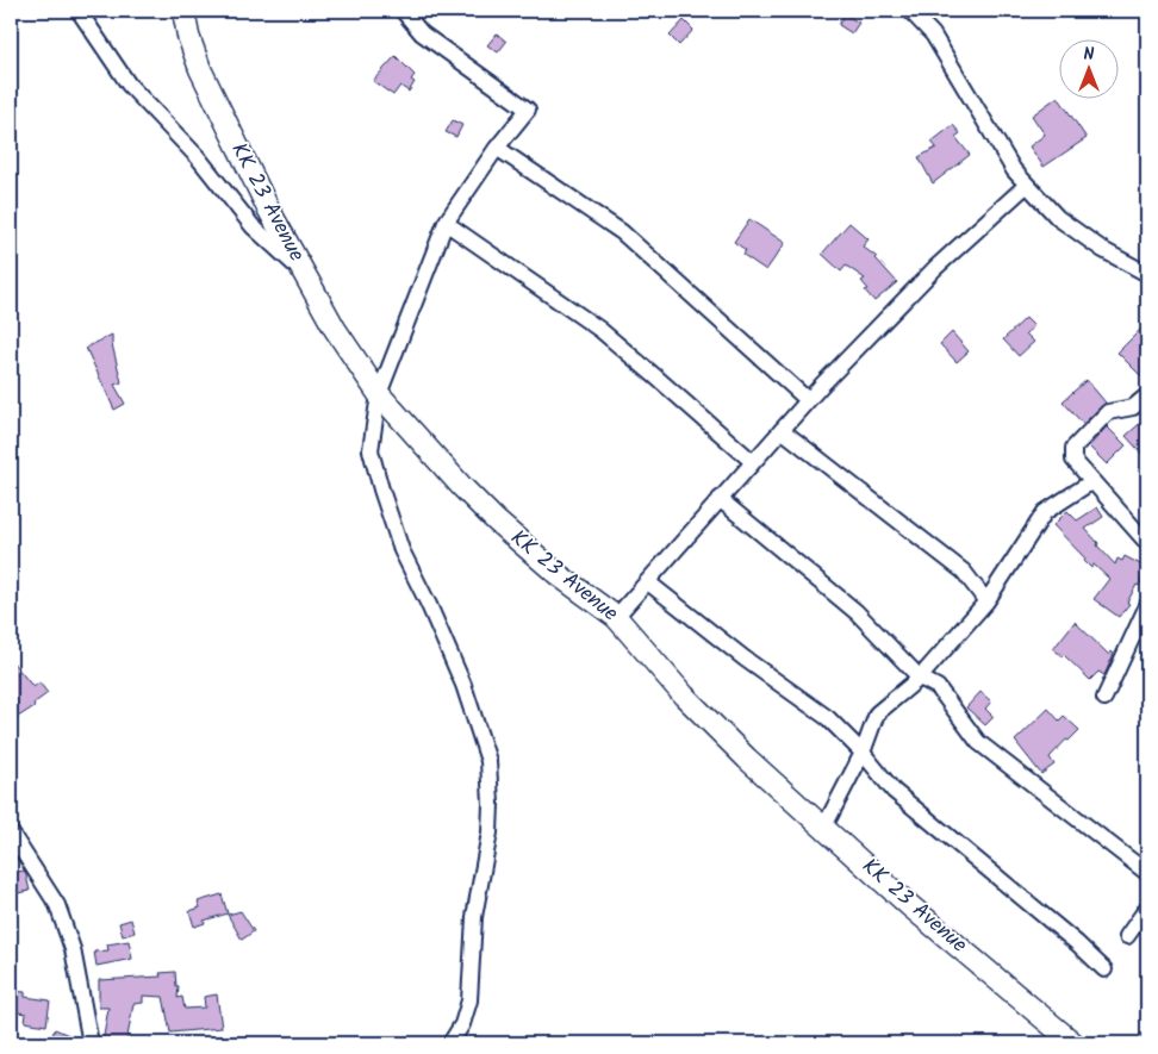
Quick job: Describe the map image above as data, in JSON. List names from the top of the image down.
{
  "streets": {
    "main road": ["KK 23 Avenue"]
  },
  "north": "top"
}
